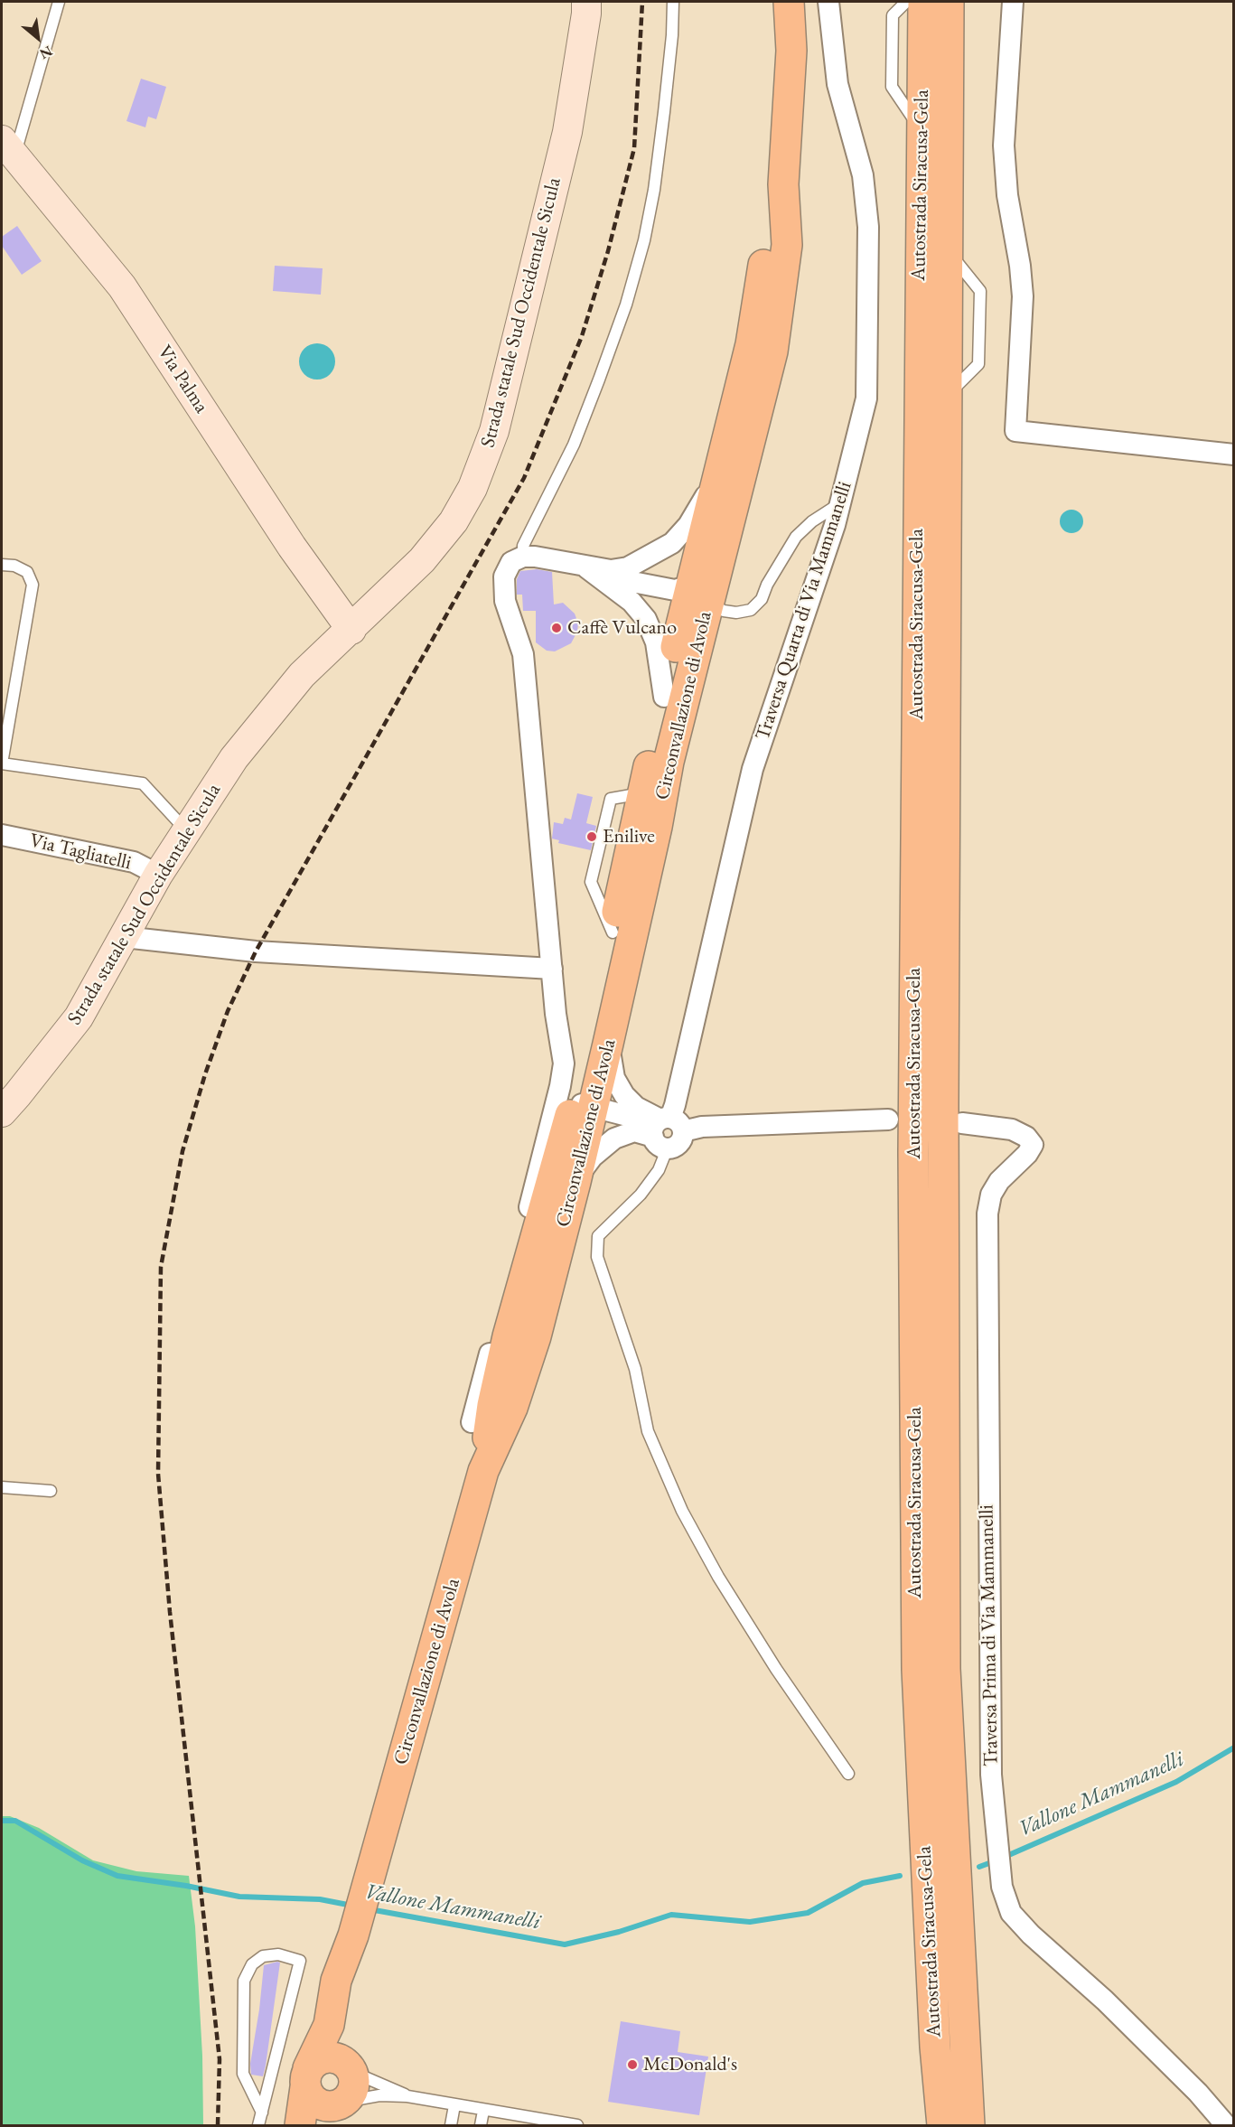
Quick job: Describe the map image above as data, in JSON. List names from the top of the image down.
{
  "streets": {
    "main road": [
      "Autostrada Siracusa-Gela",
      "Strada statale Sud Occidentale Sicula",
      "Via Palma",
      "Circonvallazione di Avola"
    ],
    "street": ["Traversa Quarta di Via Mammanelli", "Via Tagliatelli", "Traversa Prima di Via Mammanelli"]
  },
  "crossings": [
    ["Strada statale Sud Occidentale Sicula", "Via Palma"],
    ["Strada statale Sud Occidentale Sicula", "Via Tagliatelli"]
  ],
  "water": ["Vallone Mammanelli"],
  "places": ["Caffè Vulcano", "Enilive", "McDonald's"],
  "north": "bottom right"
}
